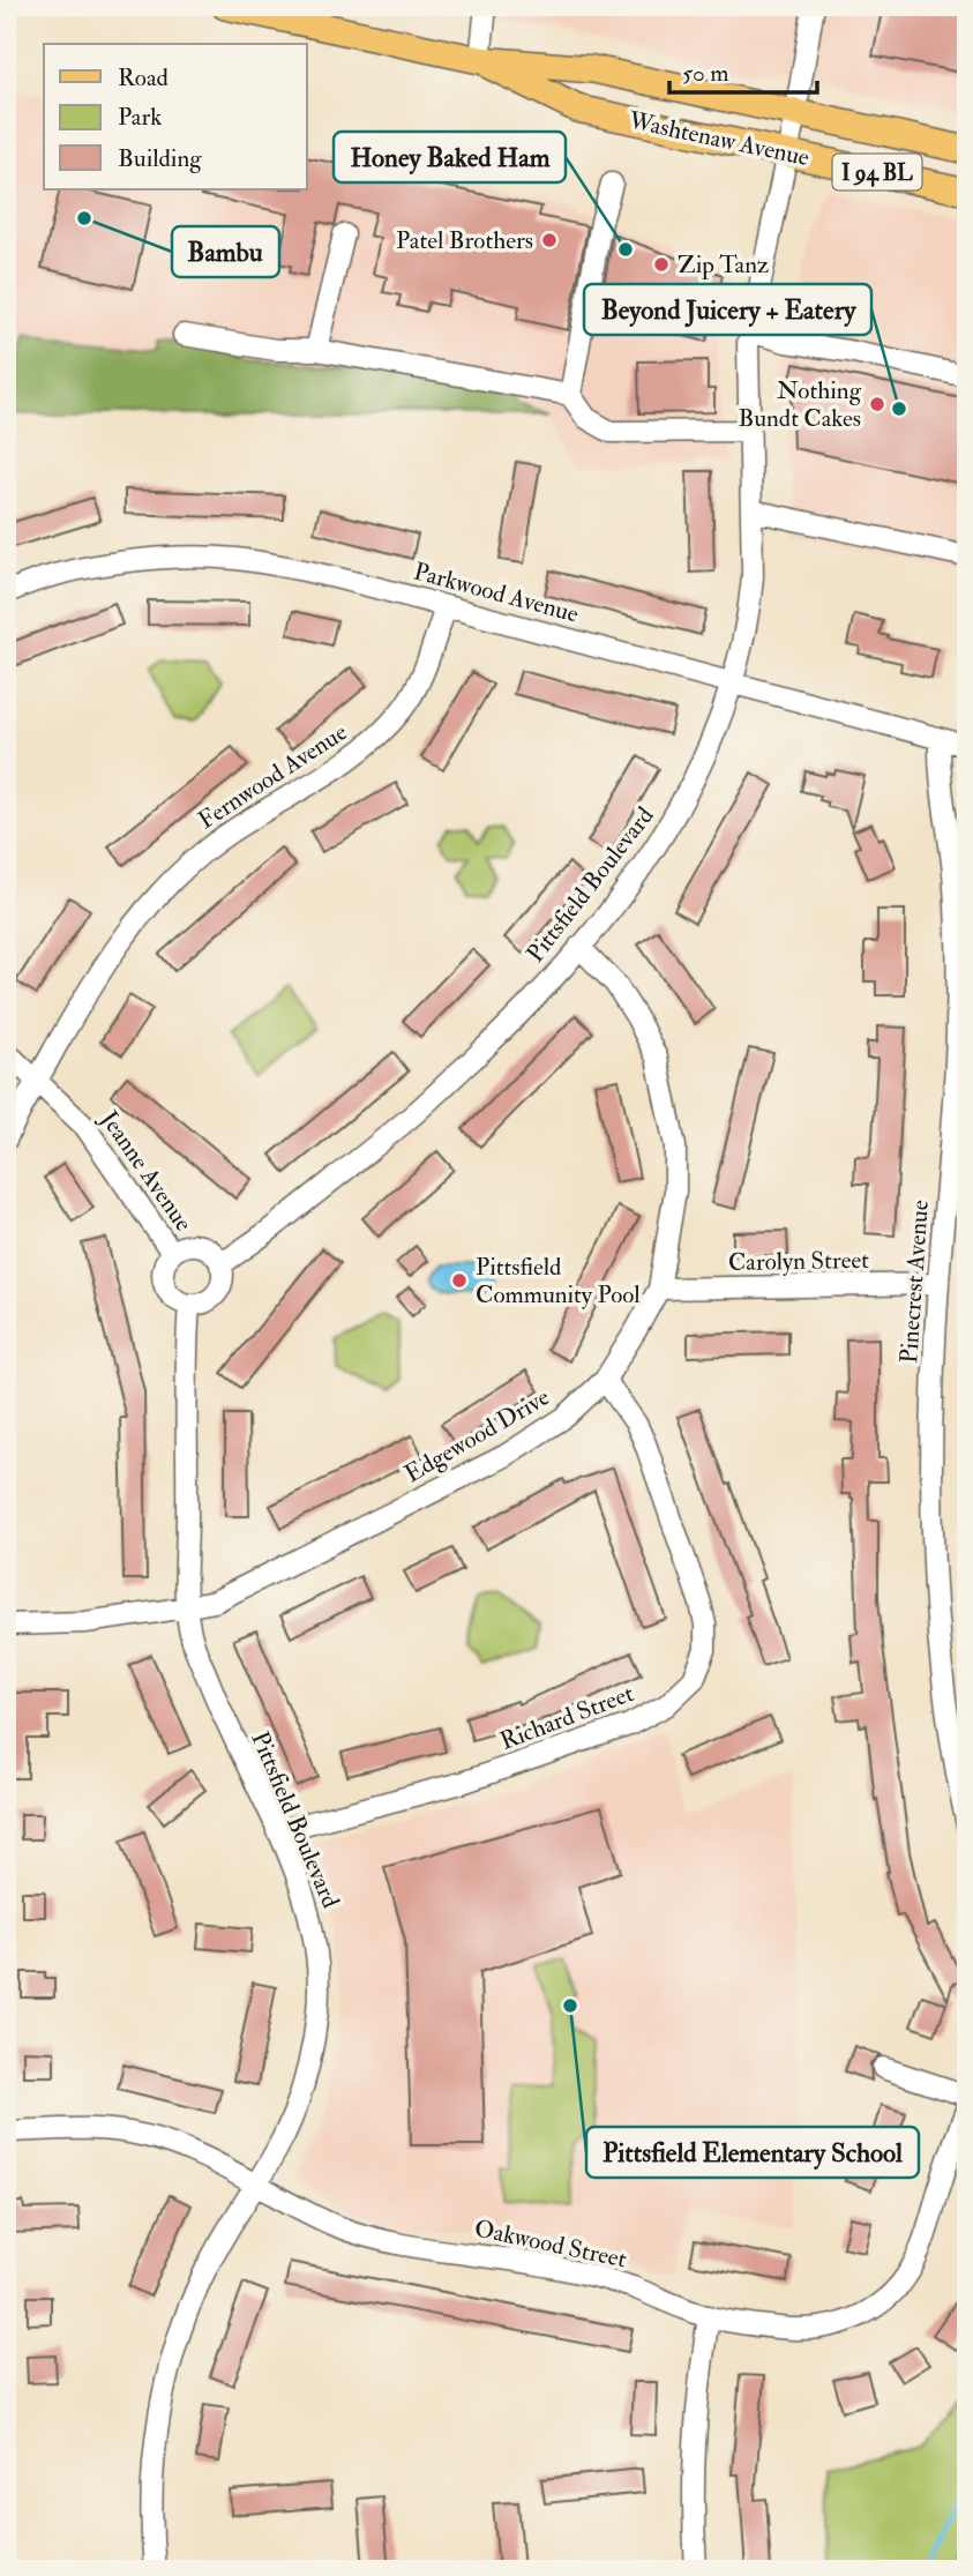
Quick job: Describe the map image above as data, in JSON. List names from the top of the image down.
{
  "streets": {
    "main road": ["Washtenaw Avenue", "I 94 BL"],
    "street": [
      "Parkwood Avenue",
      "Fernwood Avenue",
      "Pittsfield Boulevard",
      "Jeanne Avenue",
      "Carolyn Street",
      "Pinecrest Avenue",
      "Edgewood Drive",
      "Richard Street",
      "Oakwood Street"
    ]
  },
  "crossings": [
    ["Washtenaw Avenue", "Pittsfield Boulevard"],
    ["Parkwood Avenue", "Fernwood Avenue"],
    ["Parkwood Avenue", "Pittsfield Boulevard"],
    ["Parkwood Avenue", "Pinecrest Avenue"],
    ["Fernwood Avenue", "Jeanne Avenue"],
    ["Pittsfield Boulevard", "Jeanne Avenue"],
    ["Pittsfield Boulevard", "Edgewood Drive"],
    ["Pittsfield Boulevard", "Richard Street"],
    ["Pittsfield Boulevard", "Oakwood Street"],
    ["Carolyn Street", "Pinecrest Avenue"],
    ["Carolyn Street", "Edgewood Drive"],
    ["Edgewood Drive", "Richard Street"]
  ],
  "places": [
    "Bambu",
    "Patel Brothers",
    "Honey Baked Ham",
    "Zip Tanz",
    "Nothing Bundt Cakes",
    "Beyond Juicery + Eatery",
    "Pittsfield Community Pool",
    "Pittsfield Elementary School"
  ],
  "legend": ["Road", "Park", "Building"],
  "scale_bar": "50 m"
}
